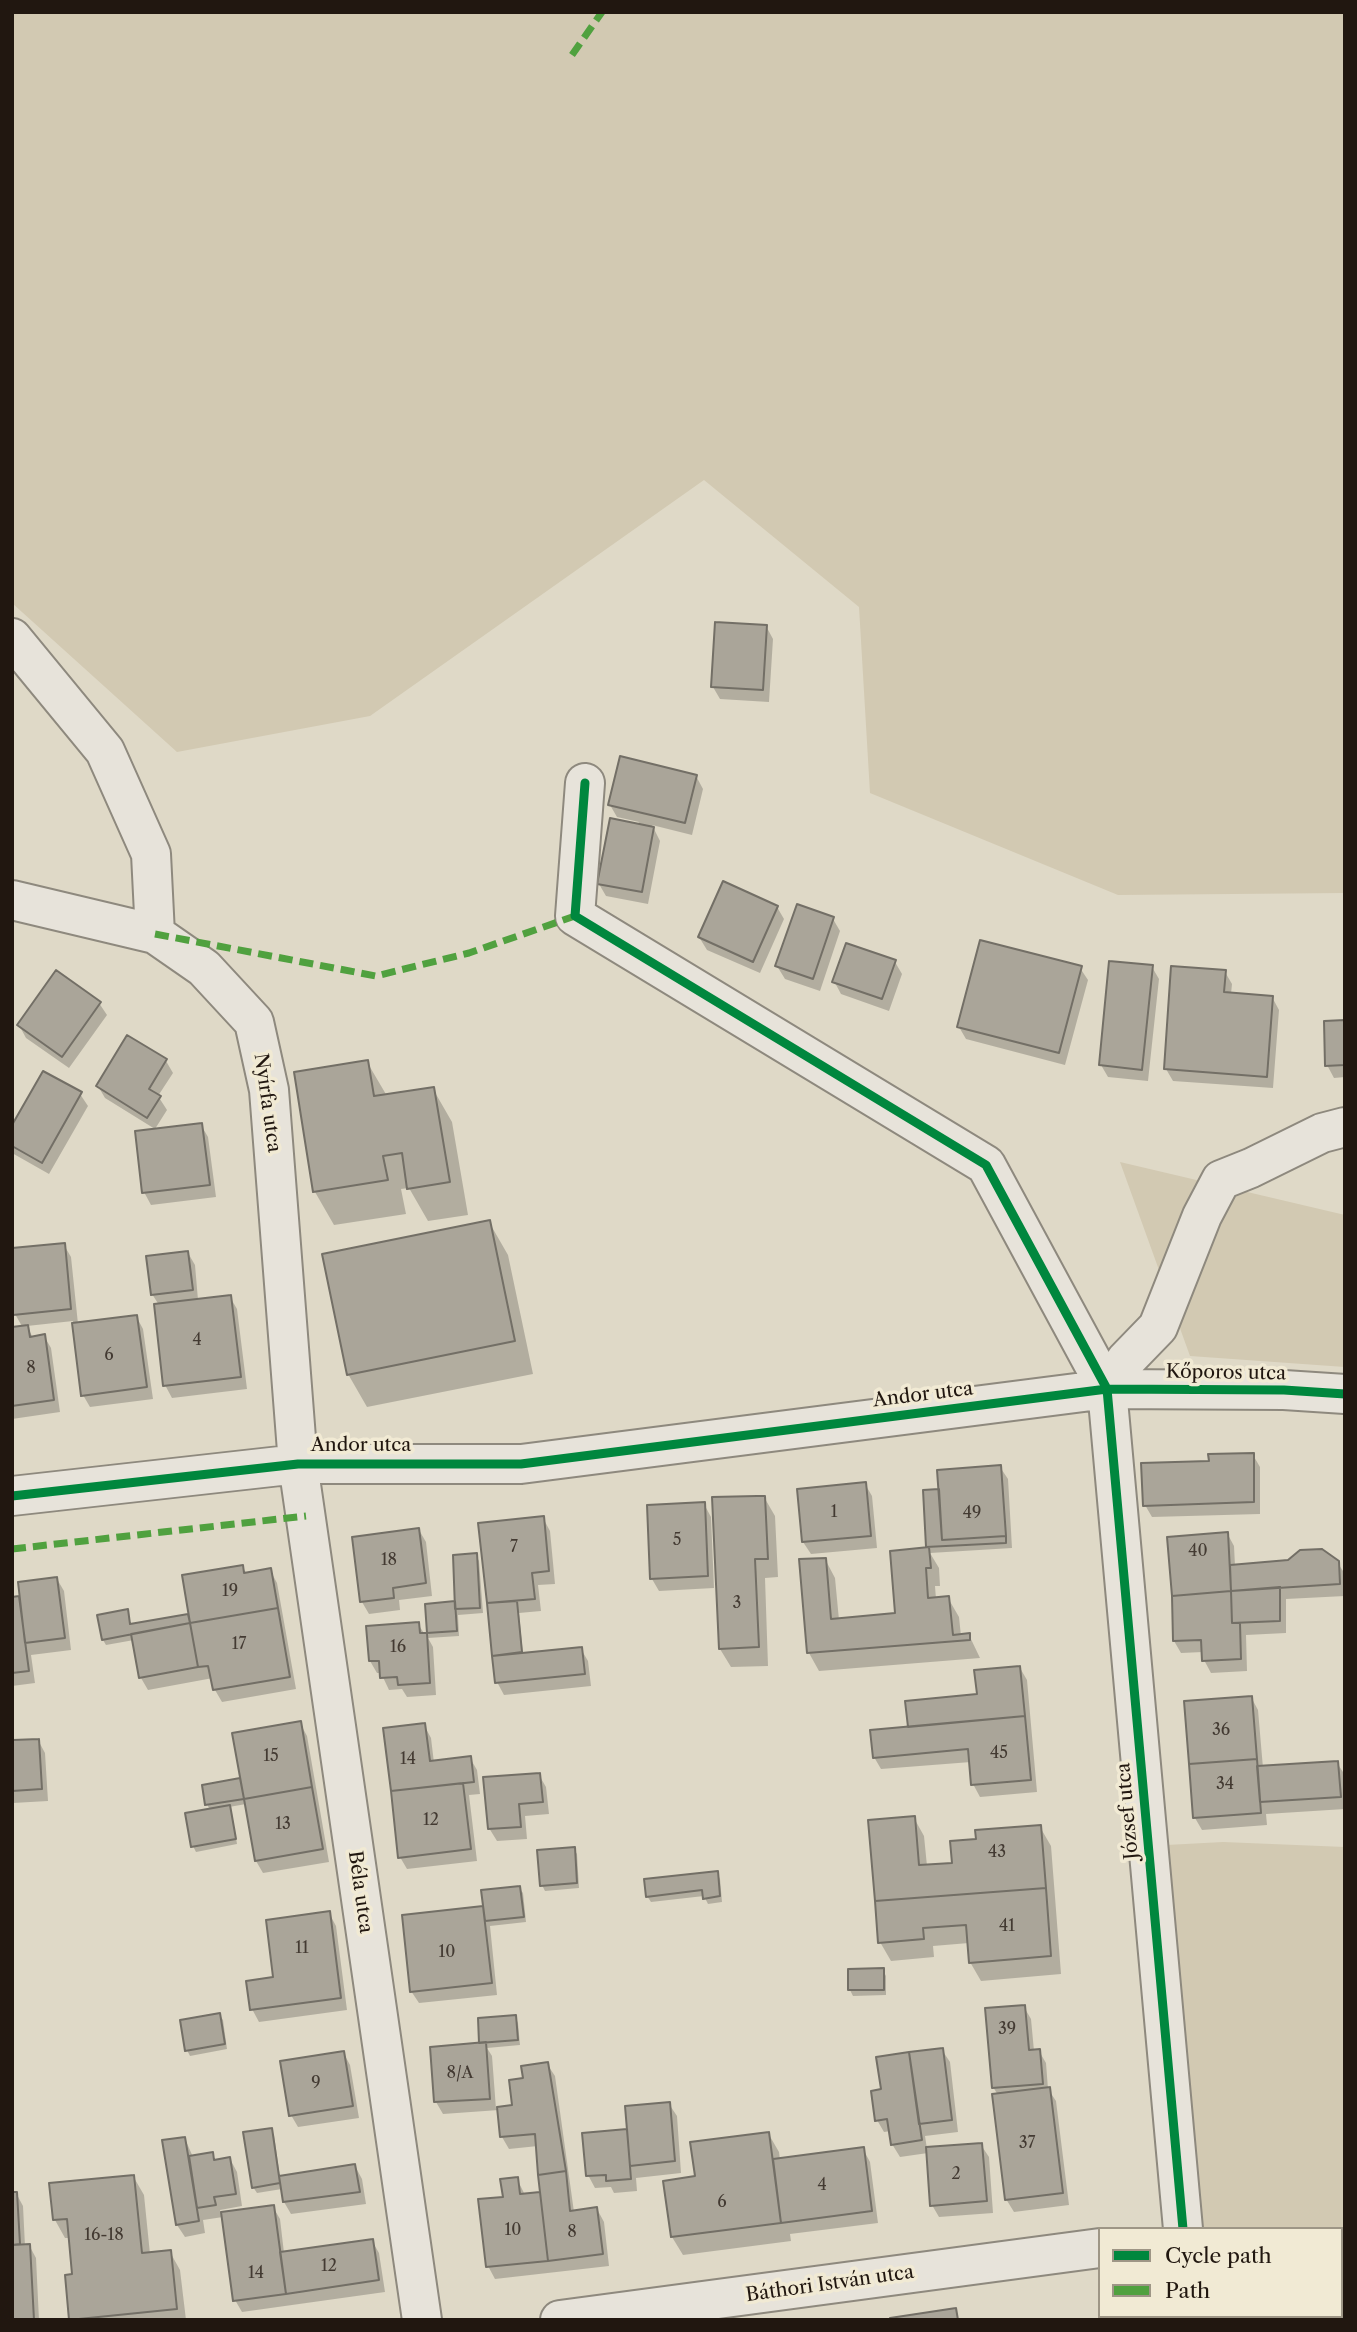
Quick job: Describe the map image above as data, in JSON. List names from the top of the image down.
{
  "streets": {
    "street": [
      "Nyírfa utca",
      "Kőporos utca",
      "Andor utca",
      "József utca",
      "Béla utca",
      "Báthori István utca"
    ]
  },
  "crossings": [
    ["Nyírfa utca", "Andor utca"],
    ["Nyírfa utca", "Béla utca"],
    ["Kőporos utca", "Andor utca"],
    ["Kőporos utca", "József utca"],
    ["Andor utca", "József utca"],
    ["Andor utca", "Béla utca"]
  ],
  "house_numbers": [
    "4",
    "6",
    "8",
    "1",
    "49",
    "5",
    "7",
    "40",
    "18",
    "19",
    "3",
    "17",
    "16",
    "36",
    "45",
    "15",
    "14",
    "34",
    "12",
    "13",
    "43",
    "41",
    "11",
    "10",
    "39",
    "8/A",
    "9",
    "37",
    "2",
    "4",
    "6",
    "10",
    "8",
    "16-18",
    "12",
    "14"
  ],
  "legend": ["Cycle path", "Path"]
}
